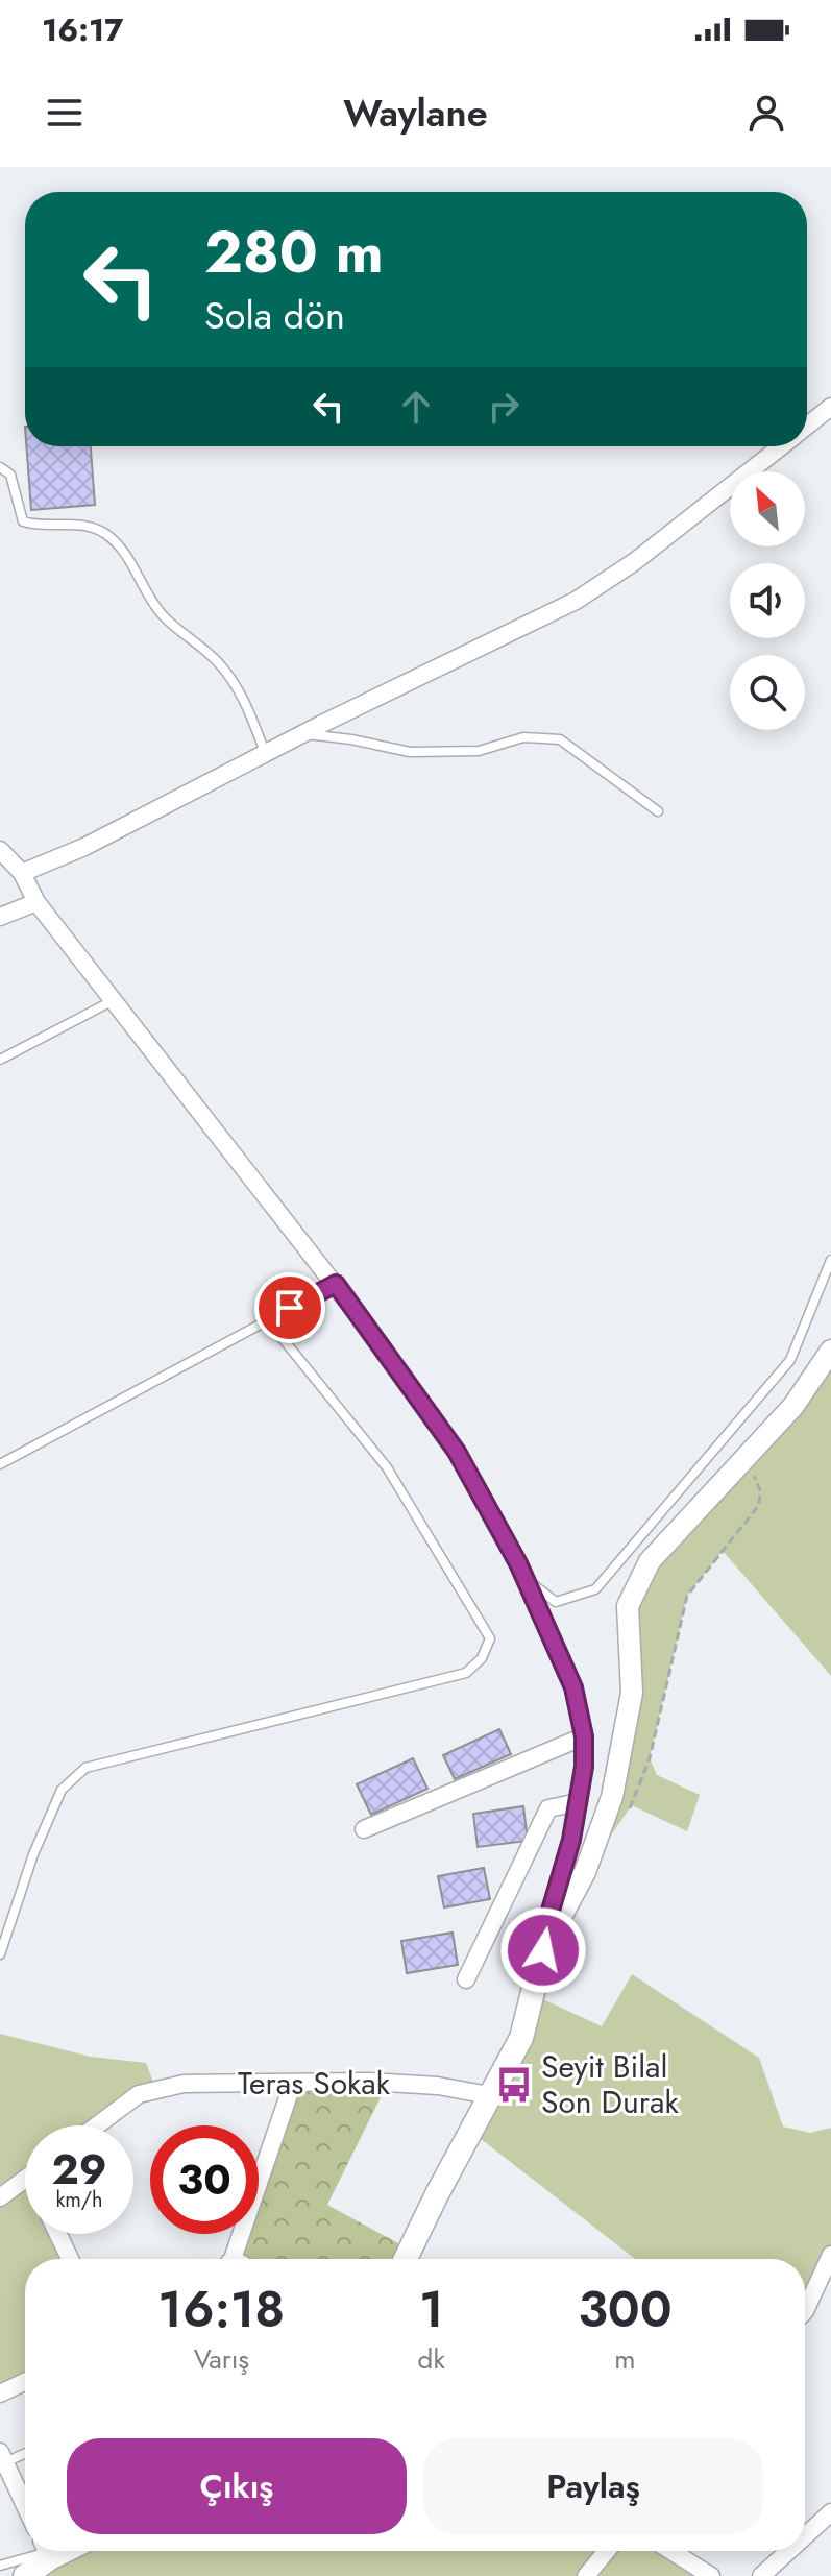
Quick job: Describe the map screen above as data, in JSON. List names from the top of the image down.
{
  "streets": {
    "street": ["Teras Sokak"]
  },
  "places": {
    "bus stop": ["Seyit Bilal Son Durak"]
  },
  "north": "top left",
  "page": {
    "status": "16:17",
    "header": "Waylane",
    "turn": ["280 m", "Sola dön"],
    "speed": "29 km/h",
    "limit": "30",
    "eta": [
      "16:18",
      "Varış",
      "1",
      "dk",
      "300",
      "m"
    ],
    "buttons": ["Çıkış", "Paylaş"]
  }
}
